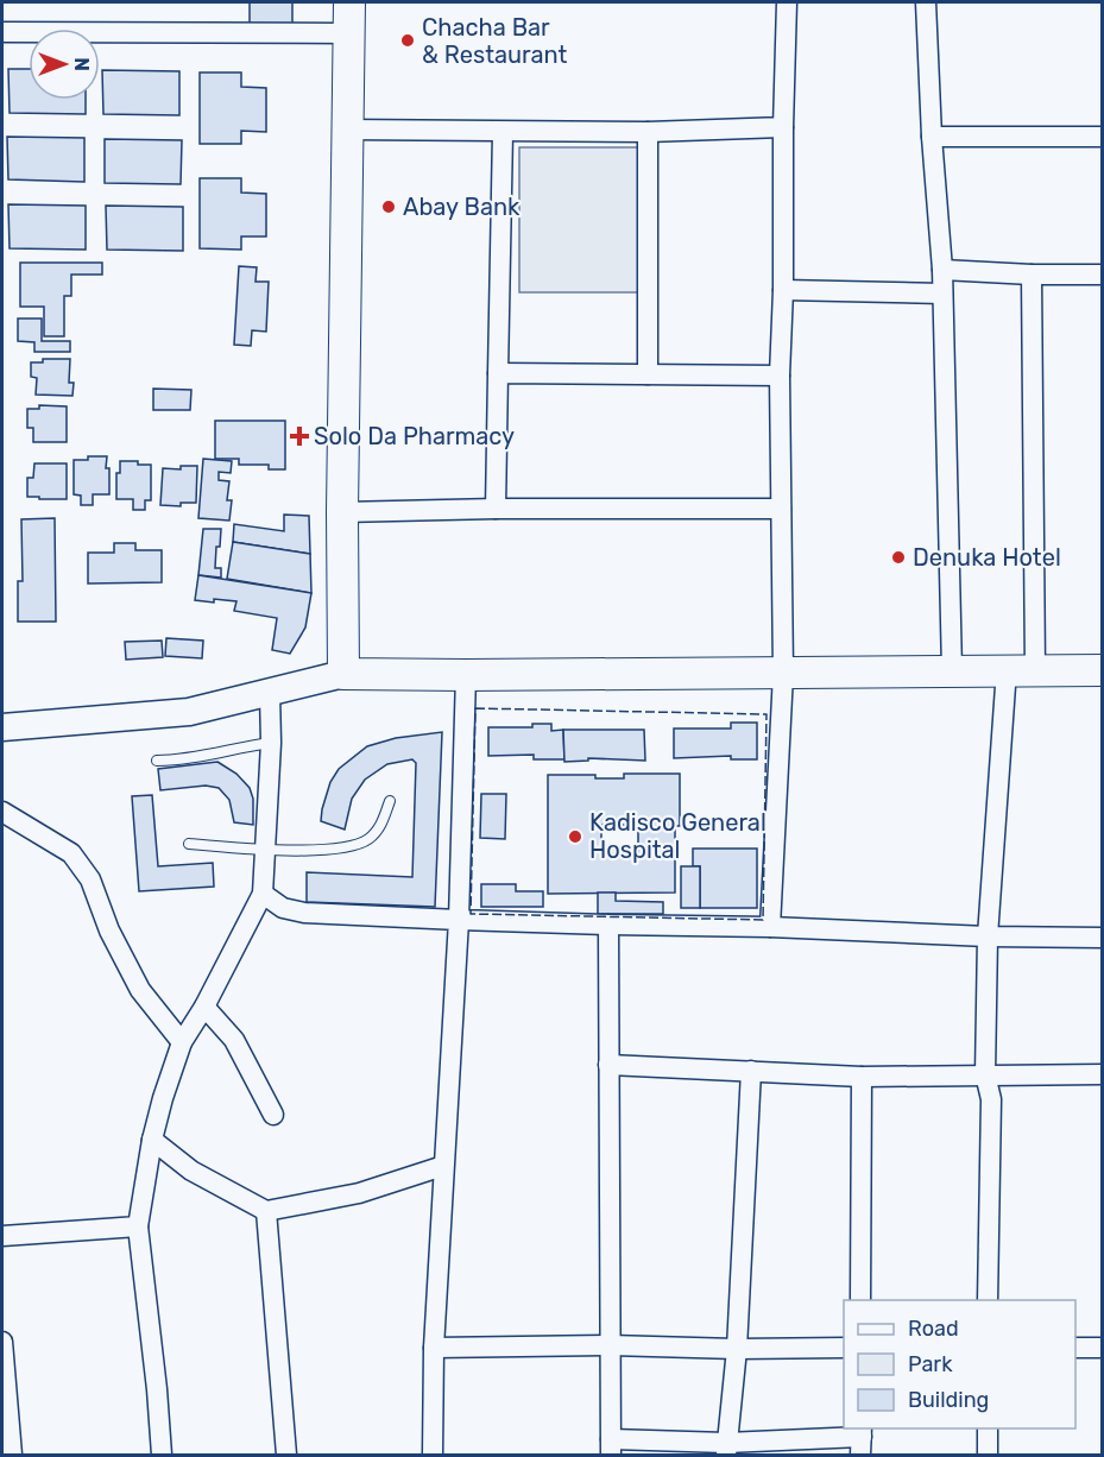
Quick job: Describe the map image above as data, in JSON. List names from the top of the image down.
{
  "places": {
    "other": [
      "Chacha Bar & Restaurant",
      "Abay Bank",
      "Denuka Hotel",
      "Kadisco General Hospital"
    ],
    "health": ["Solo Da Pharmacy"]
  },
  "legend": ["Road", "Park", "Building"],
  "north": "right"
}
